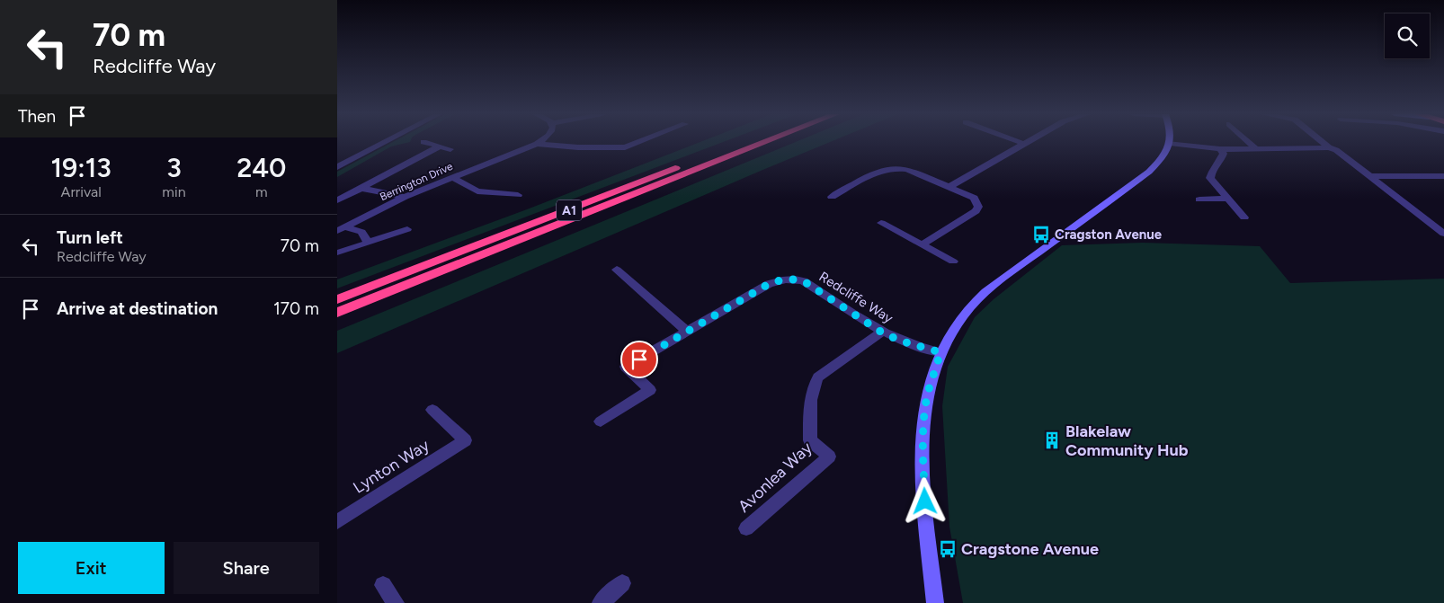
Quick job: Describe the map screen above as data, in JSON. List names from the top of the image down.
{
  "streets": {
    "highway": ["A1"],
    "street": [
      "Berrington Drive",
      "Redcliffe Way",
      "Lynton Way",
      "Avonlea Way"
    ]
  },
  "crossings": [
    ["Redcliffe Way", "Avonlea Way"]
  ],
  "places": {
    "bus stop": ["Cragston Avenue", "Cragstone Avenue"],
    "building": ["Blakelaw Community Hub"]
  },
  "page": {
    "turn": ["70 m", "Redcliffe Way"],
    "then": "Then",
    "eta": [
      "19:13",
      "Arrival",
      "3",
      "min",
      "240",
      "m"
    ],
    "list": [
      {
        "name": "Turn left",
        "note": "Redcliffe Way",
        "value": "70 m"
      },
      {
        "name": "Arrive at destination",
        "value": "170 m"
      }
    ],
    "buttons": ["Exit", "Share"]
  }
}
